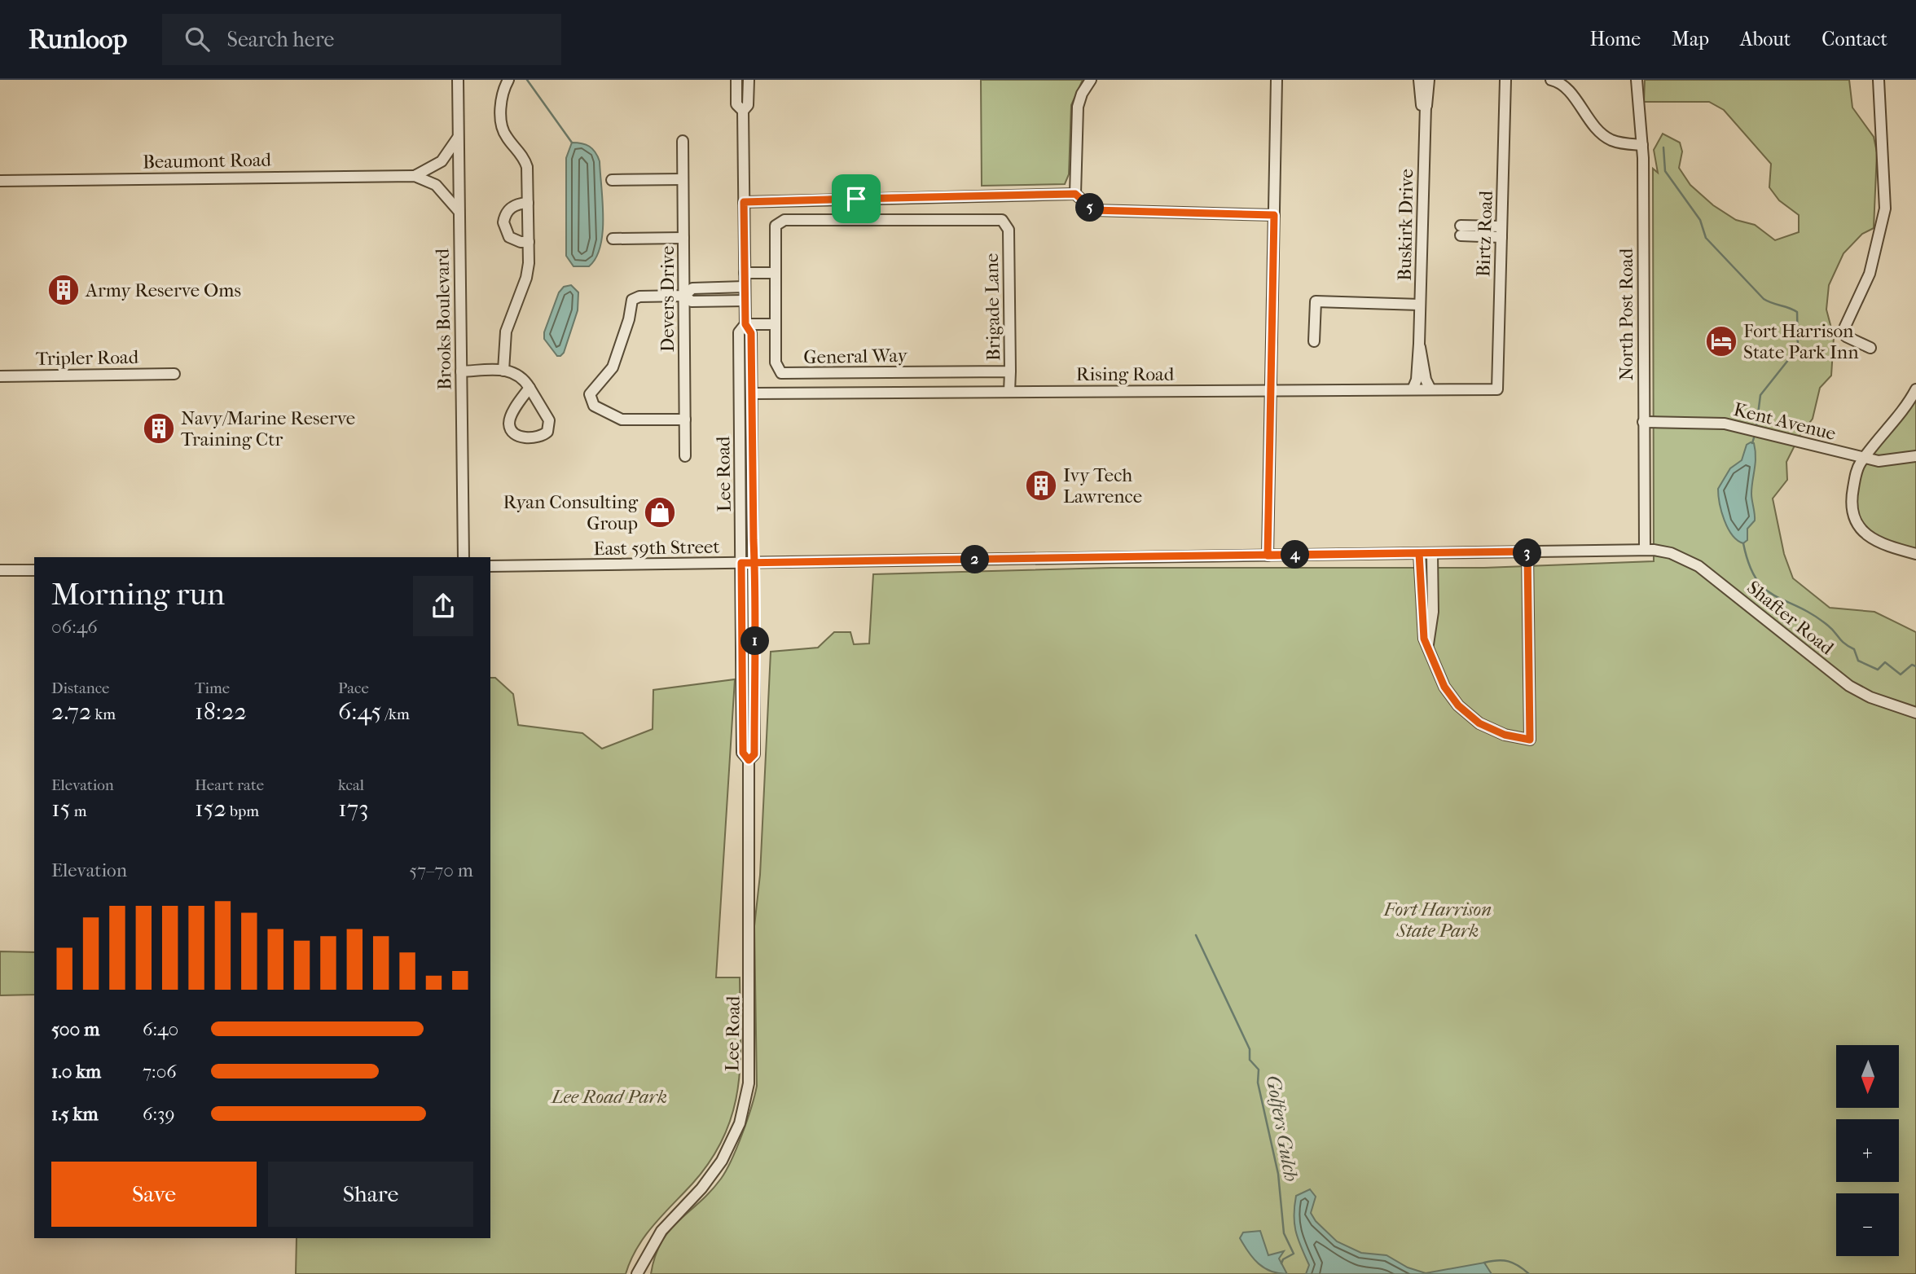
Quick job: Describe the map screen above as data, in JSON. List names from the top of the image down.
{
  "streets": {
    "street": [
      "Beaumont Road",
      "Buskirk Drive",
      "Birtz Road",
      "Devers Drive",
      "Brigade Lane",
      "North Post Road",
      "Brooks Boulevard",
      "General Way",
      "Tripler Road",
      "Rising Road",
      "Kent Avenue",
      "Lee Road",
      "East 59th Street",
      "Shafter Road"
    ]
  },
  "crossings": [
    ["Beaumont Road", "Brooks Boulevard"],
    ["Buskirk Drive", "Rising Road"],
    ["Birtz Road", "Rising Road"],
    ["Brigade Lane", "General Way"],
    ["Brigade Lane", "Rising Road"],
    ["North Post Road", "Kent Avenue"],
    ["North Post Road", "East 59th Street"],
    ["North Post Road", "Shafter Road"],
    ["Rising Road", "Lee Road"],
    ["Lee Road", "East 59th Street"],
    ["East 59th Street", "Shafter Road"]
  ],
  "water": ["Golfers Gulch"],
  "parks": ["Fort Harrison State Park", "Lee Road Park"],
  "places": {
    "building": ["Army Reserve Oms", "Navy/Marine Reserve Training Ctr", "Ivy Tech Lawrence"],
    "hotel": ["Fort Harrison State Park Inn"],
    "shop": ["Ryan Consulting Group"]
  },
  "north": "bottom",
  "page": {
    "header": "Runloop",
    "search": "Search here",
    "nav": [
      "Home",
      "Map",
      "About",
      "Contact"
    ],
    "pins": [
      "5",
      "3",
      "4",
      "2",
      "1"
    ],
    "heading": ["Morning run", "06:46"],
    "stats": [
      ["Distance", "2.72 km"],
      ["Time", "18:22"],
      ["Pace", "6:45 /km"],
      ["Elevation", "15 m"],
      ["Heart rate", "152 bpm"],
      ["kcal", "173"]
    ],
    "chart": ["Elevation", "57–70 m"],
    "list": [
      {
        "name": "500 m",
        "note": "6:40"
      },
      {
        "name": "1.0 km",
        "note": "7:06"
      },
      {
        "name": "1.5 km",
        "note": "6:39"
      }
    ],
    "map_buttons": ["+", "−"],
    "buttons": ["Save", "Share"]
  }
}
